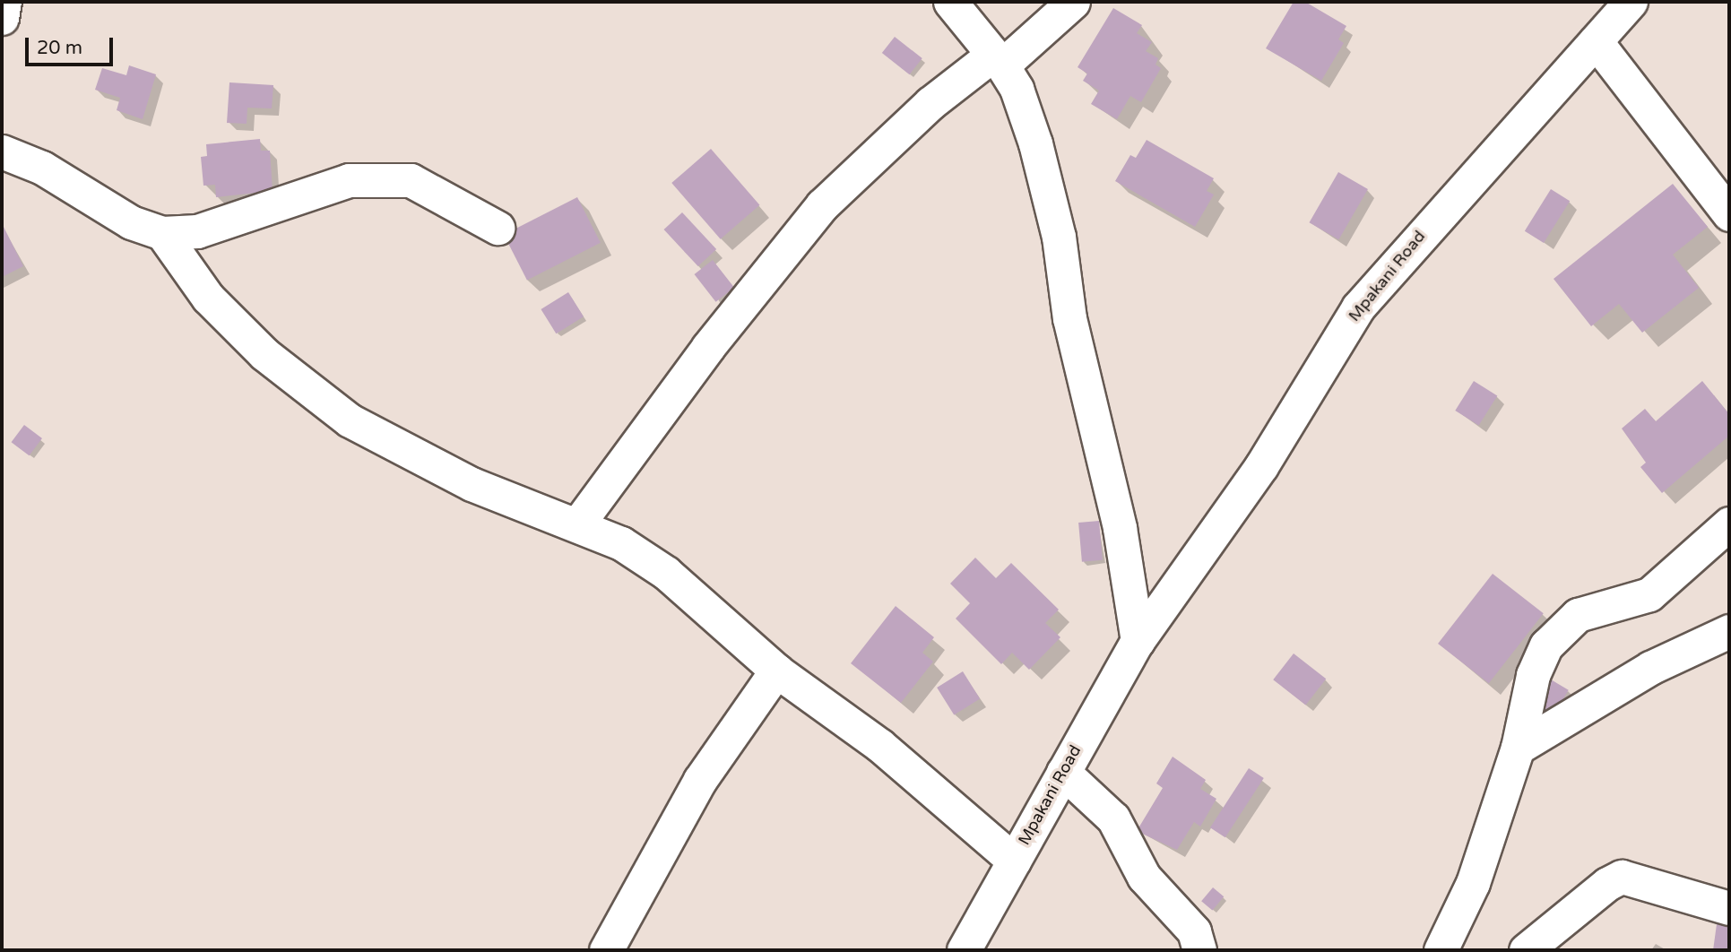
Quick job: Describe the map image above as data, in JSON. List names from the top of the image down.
{
  "streets": {
    "street": ["Mpakani Road"]
  },
  "scale_bar": "20 m"
}
